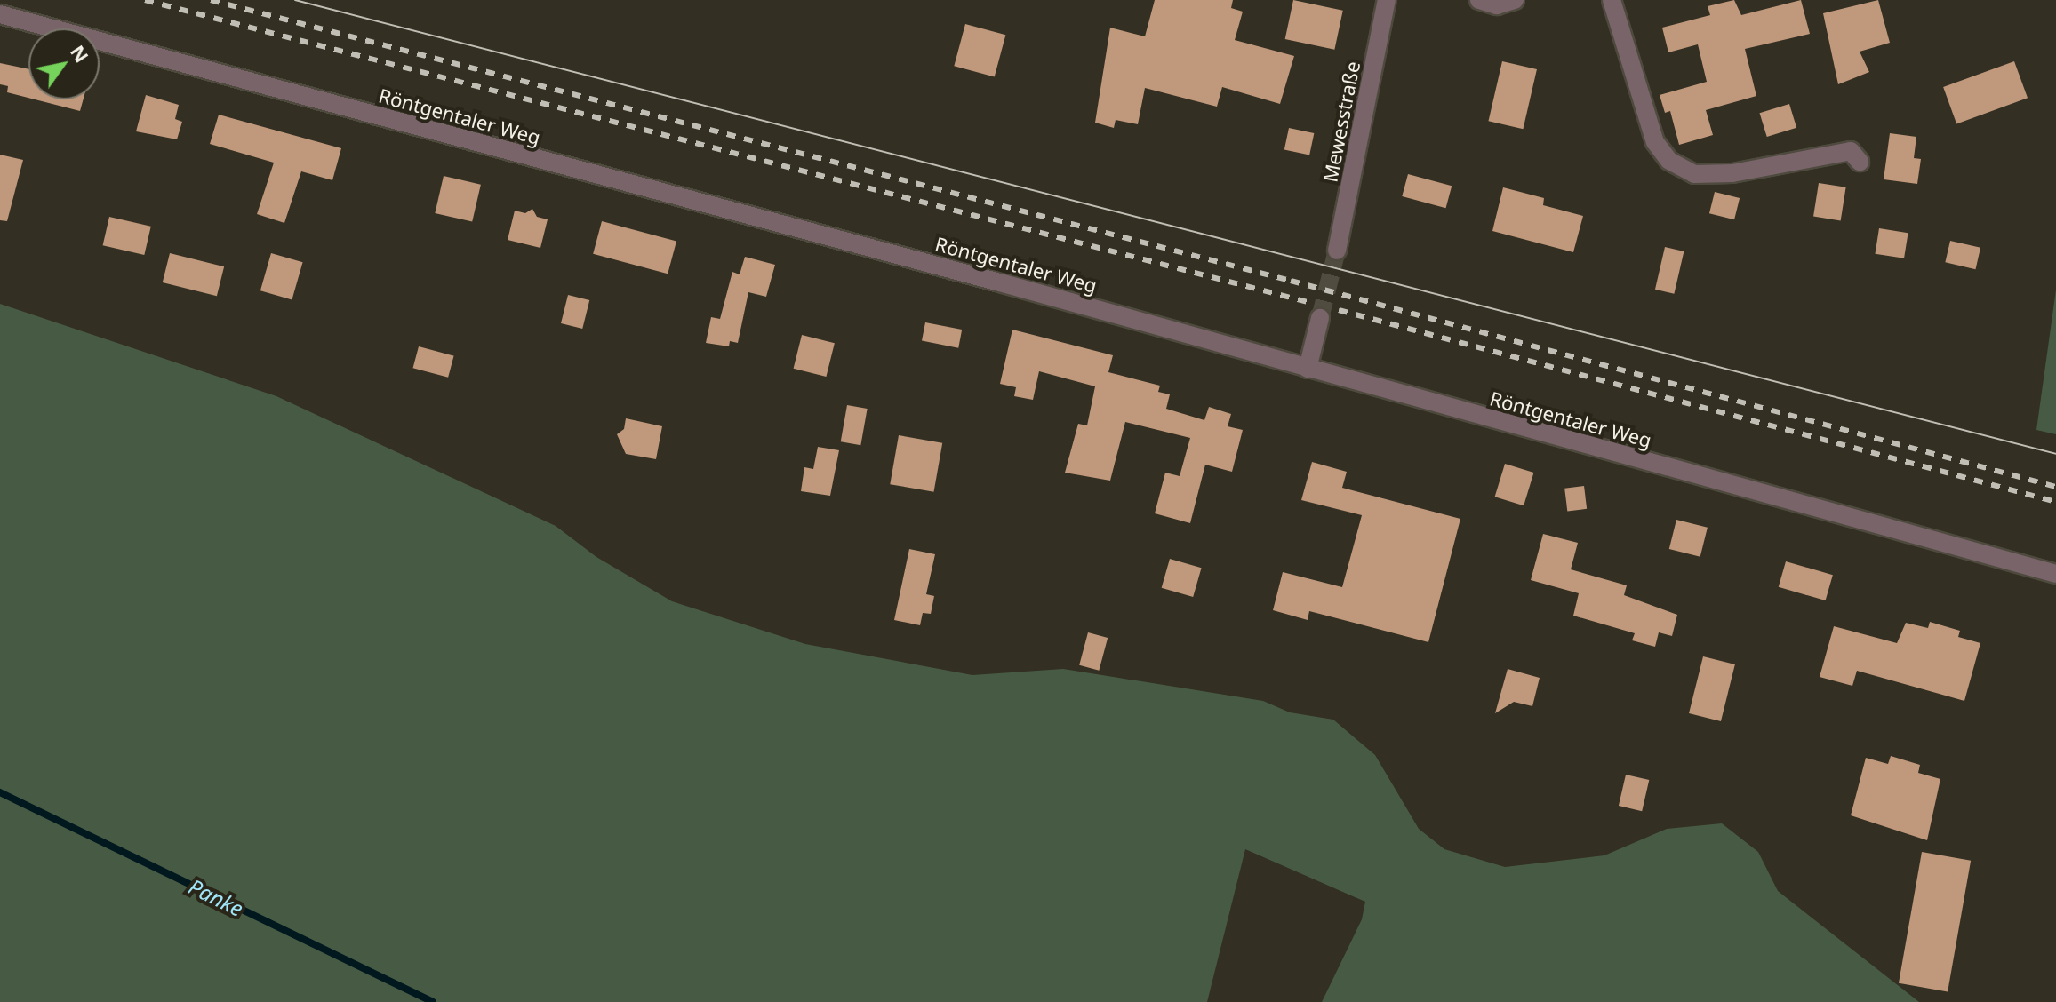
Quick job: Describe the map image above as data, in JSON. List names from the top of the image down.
{
  "streets": {
    "street": ["Röntgentaler Weg", "Mewesstraße"]
  },
  "water": ["Panke"],
  "north": "top right"
}
